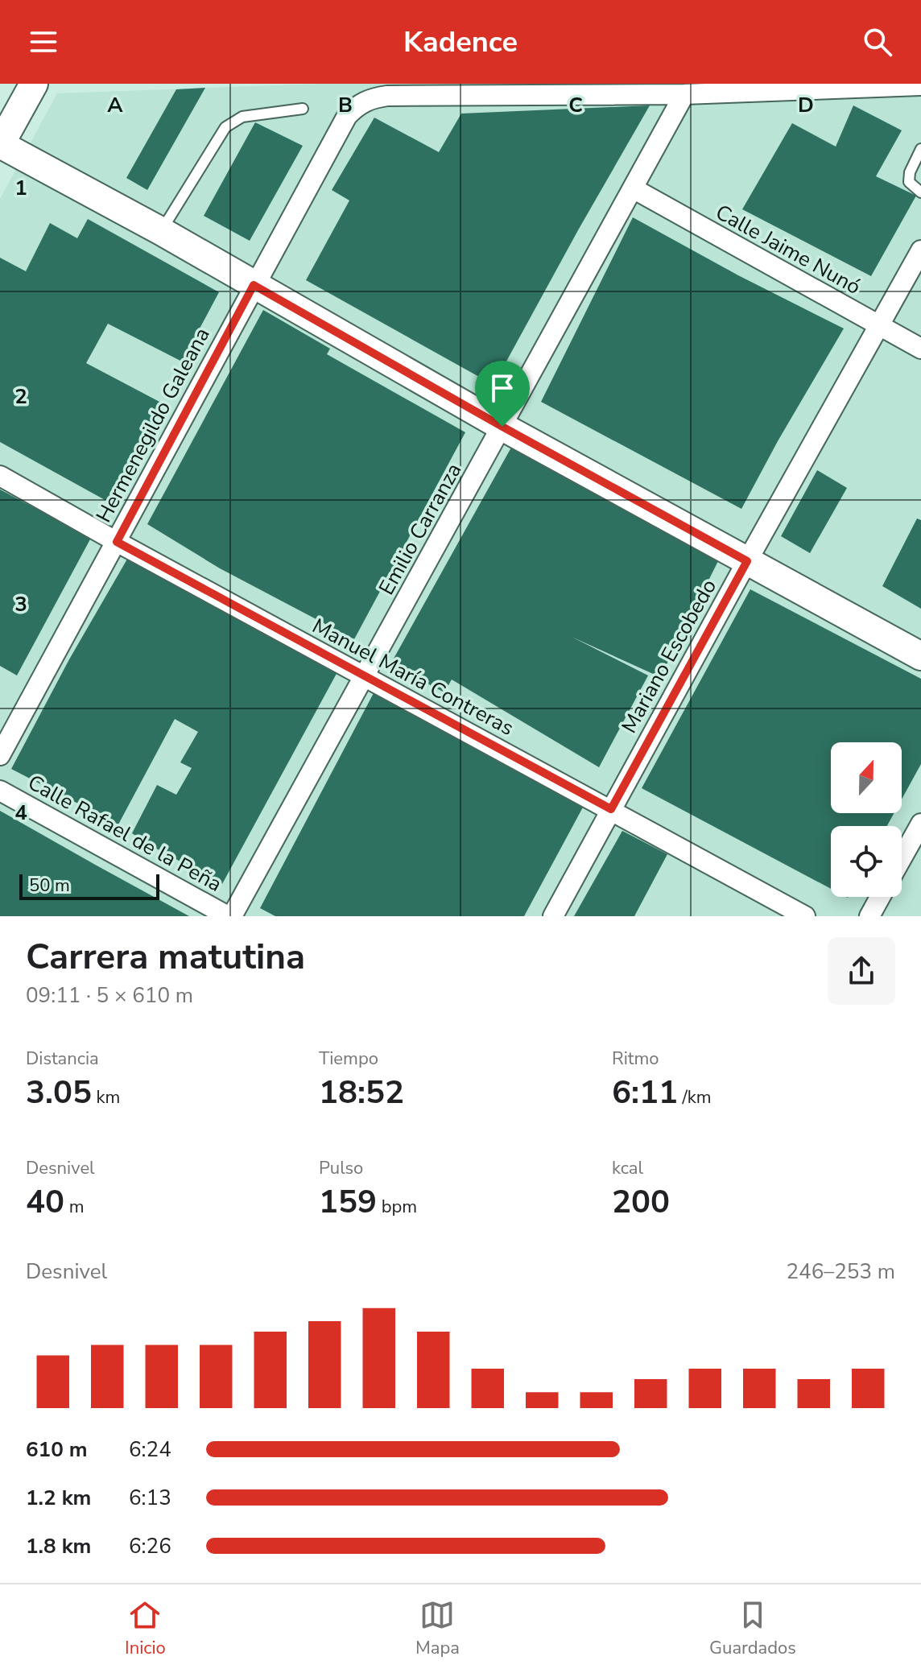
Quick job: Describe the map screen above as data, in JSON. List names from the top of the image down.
{
  "streets": {
    "street": [
      "Calle Jaime Nunó",
      "Hermenegildo Galeana",
      "Emilio Carranza",
      "Mariano Escobedo",
      "Manuel María Contreras",
      "Calle Rafael de la Peña"
    ]
  },
  "crossings": [
    ["Calle Jaime Nunó", "Emilio Carranza"],
    ["Calle Jaime Nunó", "Mariano Escobedo"],
    ["Hermenegildo Galeana", "Emilio Carranza"],
    ["Hermenegildo Galeana", "Manuel María Contreras"],
    ["Emilio Carranza", "Manuel María Contreras"],
    ["Emilio Carranza", "Calle Rafael de la Peña"],
    ["Mariano Escobedo", "Manuel María Contreras"]
  ],
  "scale_bar": "50 m",
  "north": "top",
  "page": {
    "header": "Kadence",
    "scale": "50 m",
    "heading": ["Carrera matutina", "09:11 · 5 × 610 m"],
    "stats": [
      ["Distancia", "3.05 km"],
      ["Tiempo", "18:52"],
      ["Ritmo", "6:11 /km"],
      ["Desnivel", "40 m"],
      ["Pulso", "159 bpm"],
      ["kcal", "200"]
    ],
    "chart": ["Desnivel", "246–253 m"],
    "list": [
      {
        "name": "610 m",
        "note": "6:24"
      },
      {
        "name": "1.2 km",
        "note": "6:13"
      },
      {
        "name": "1.8 km",
        "note": "6:26"
      }
    ],
    "tabs": ["Inicio", "Mapa", "Guardados"]
  },
  "grid": {
    "columns": [
      "A",
      "B",
      "C",
      "D"
    ],
    "rows": [
      "1",
      "2",
      "3",
      "4"
    ]
  }
}
